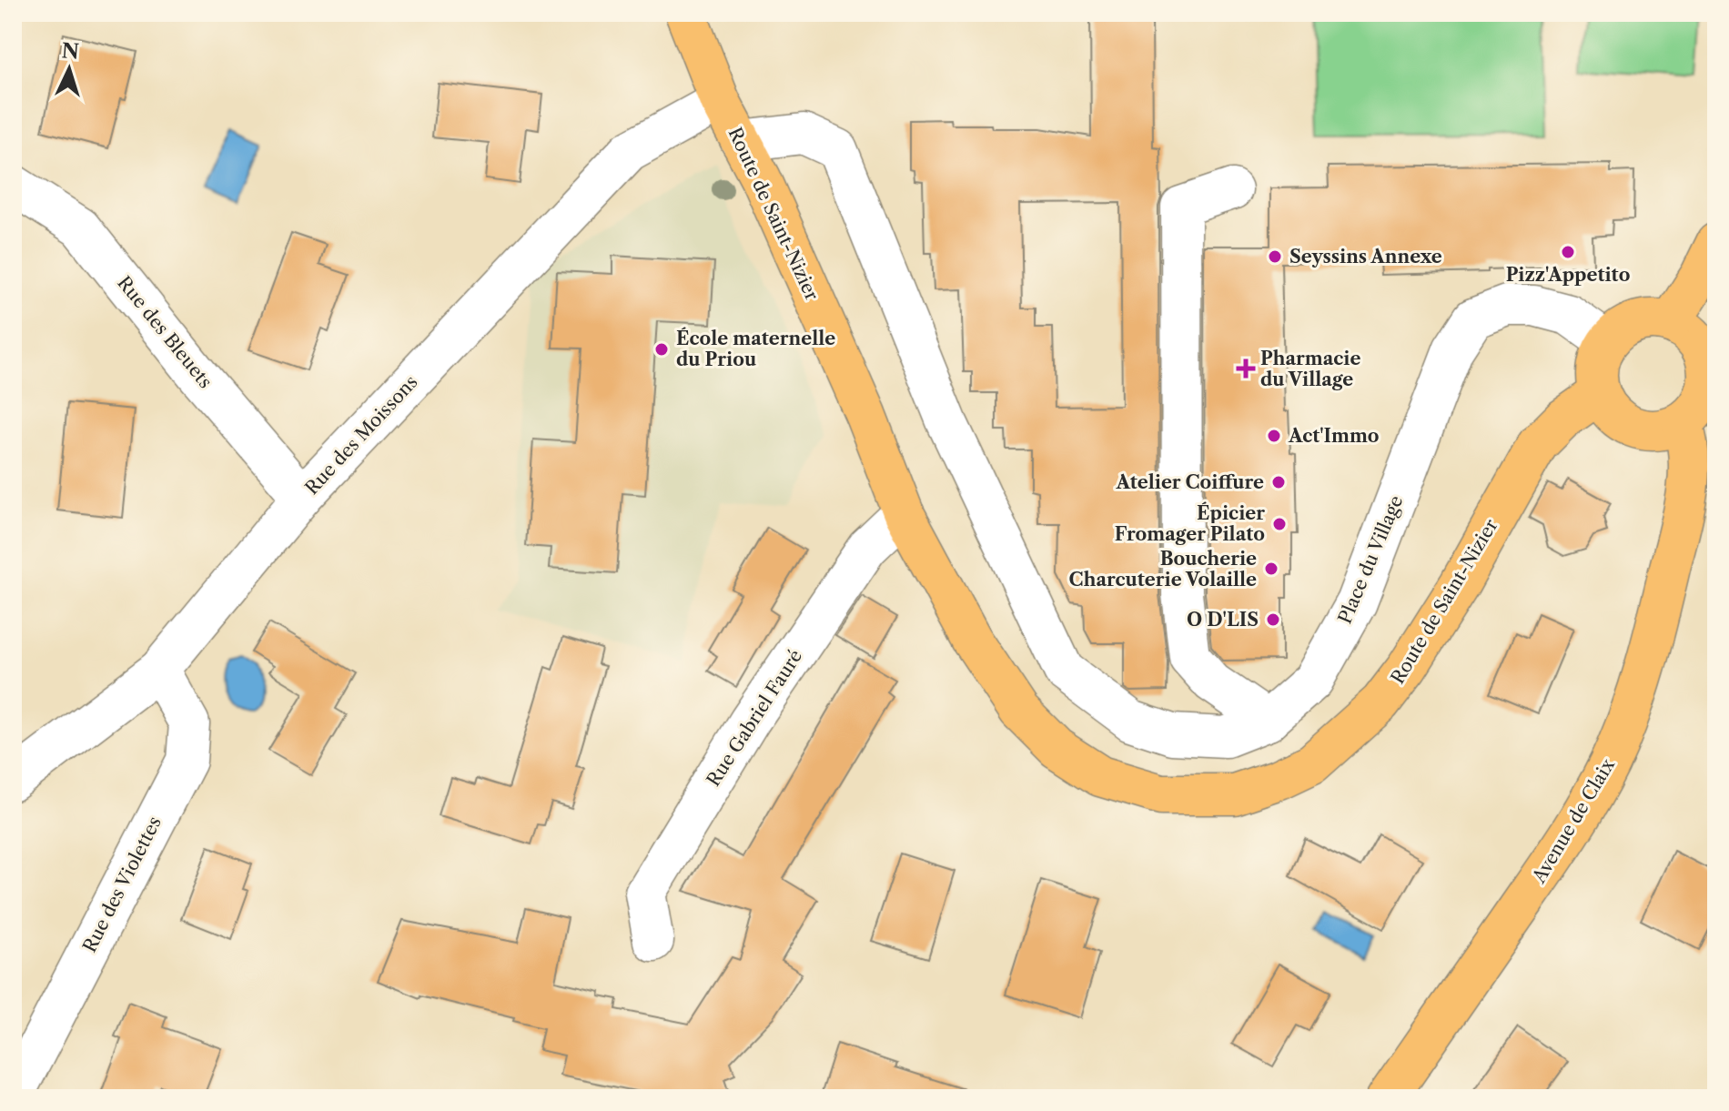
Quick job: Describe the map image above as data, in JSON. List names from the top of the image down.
{
  "streets": {
    "main road": ["Route de Saint-Nizier", "Avenue de Claix"],
    "street": [
      "Rue des Bleuets",
      "Rue des Moissons",
      "Place du Village",
      "Rue Gabriel Fauré",
      "Rue des Violettes"
    ]
  },
  "crossings": [
    ["Route de Saint-Nizier", "Rue des Moissons"],
    ["Route de Saint-Nizier", "Place du Village"],
    ["Route de Saint-Nizier", "Rue Gabriel Fauré"],
    ["Route de Saint-Nizier", "Avenue de Claix"],
    ["Rue des Bleuets", "Rue des Moissons"],
    ["Rue des Moissons", "Rue des Violettes"],
    ["Place du Village", "Avenue de Claix"]
  ],
  "places": {
    "other": [
      "Pizz'Appetito",
      "Seyssins Annexe",
      "École maternelle du Priou",
      "Act'Immo",
      "Atelier Coiffure",
      "Épicier Fromager Pilato",
      "Boucherie Charcuterie Volaille",
      "O D'LIS"
    ],
    "health": ["Pharmacie du Village"]
  },
  "north": "top"
}
